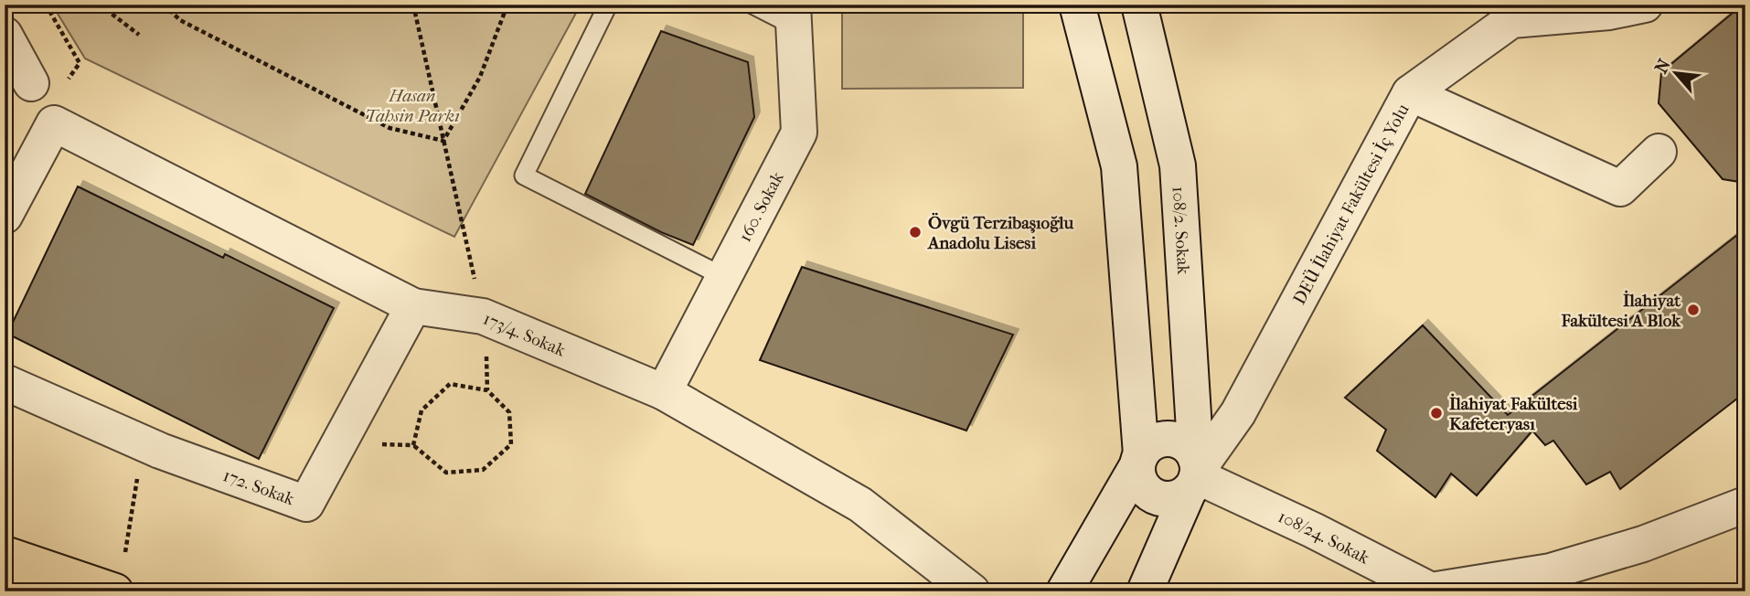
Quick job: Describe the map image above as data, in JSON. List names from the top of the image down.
{
  "streets": {
    "street": [
      "DEÜ İlahiyat Fakültesi İç Yolu",
      "160. Sokak",
      "108/2. Sokak",
      "173/4. Sokak",
      "172. Sokak",
      "108/24. Sokak"
    ]
  },
  "crossings": [
    ["DEÜ İlahiyat Fakültesi İç Yolu", "108/2. Sokak"],
    ["DEÜ İlahiyat Fakültesi İç Yolu", "108/24. Sokak"],
    ["160. Sokak", "173/4. Sokak"],
    ["108/2. Sokak", "108/24. Sokak"],
    ["173/4. Sokak", "172. Sokak"]
  ],
  "parks": ["Hasan Tahsin Parkı"],
  "places": ["Övgü Terzibaşıoğlu Anadolu Lisesi", "İlahiyat Fakültesi A Blok", "İlahiyat Fakültesi Kafeteryası"],
  "north": "top left"
}
